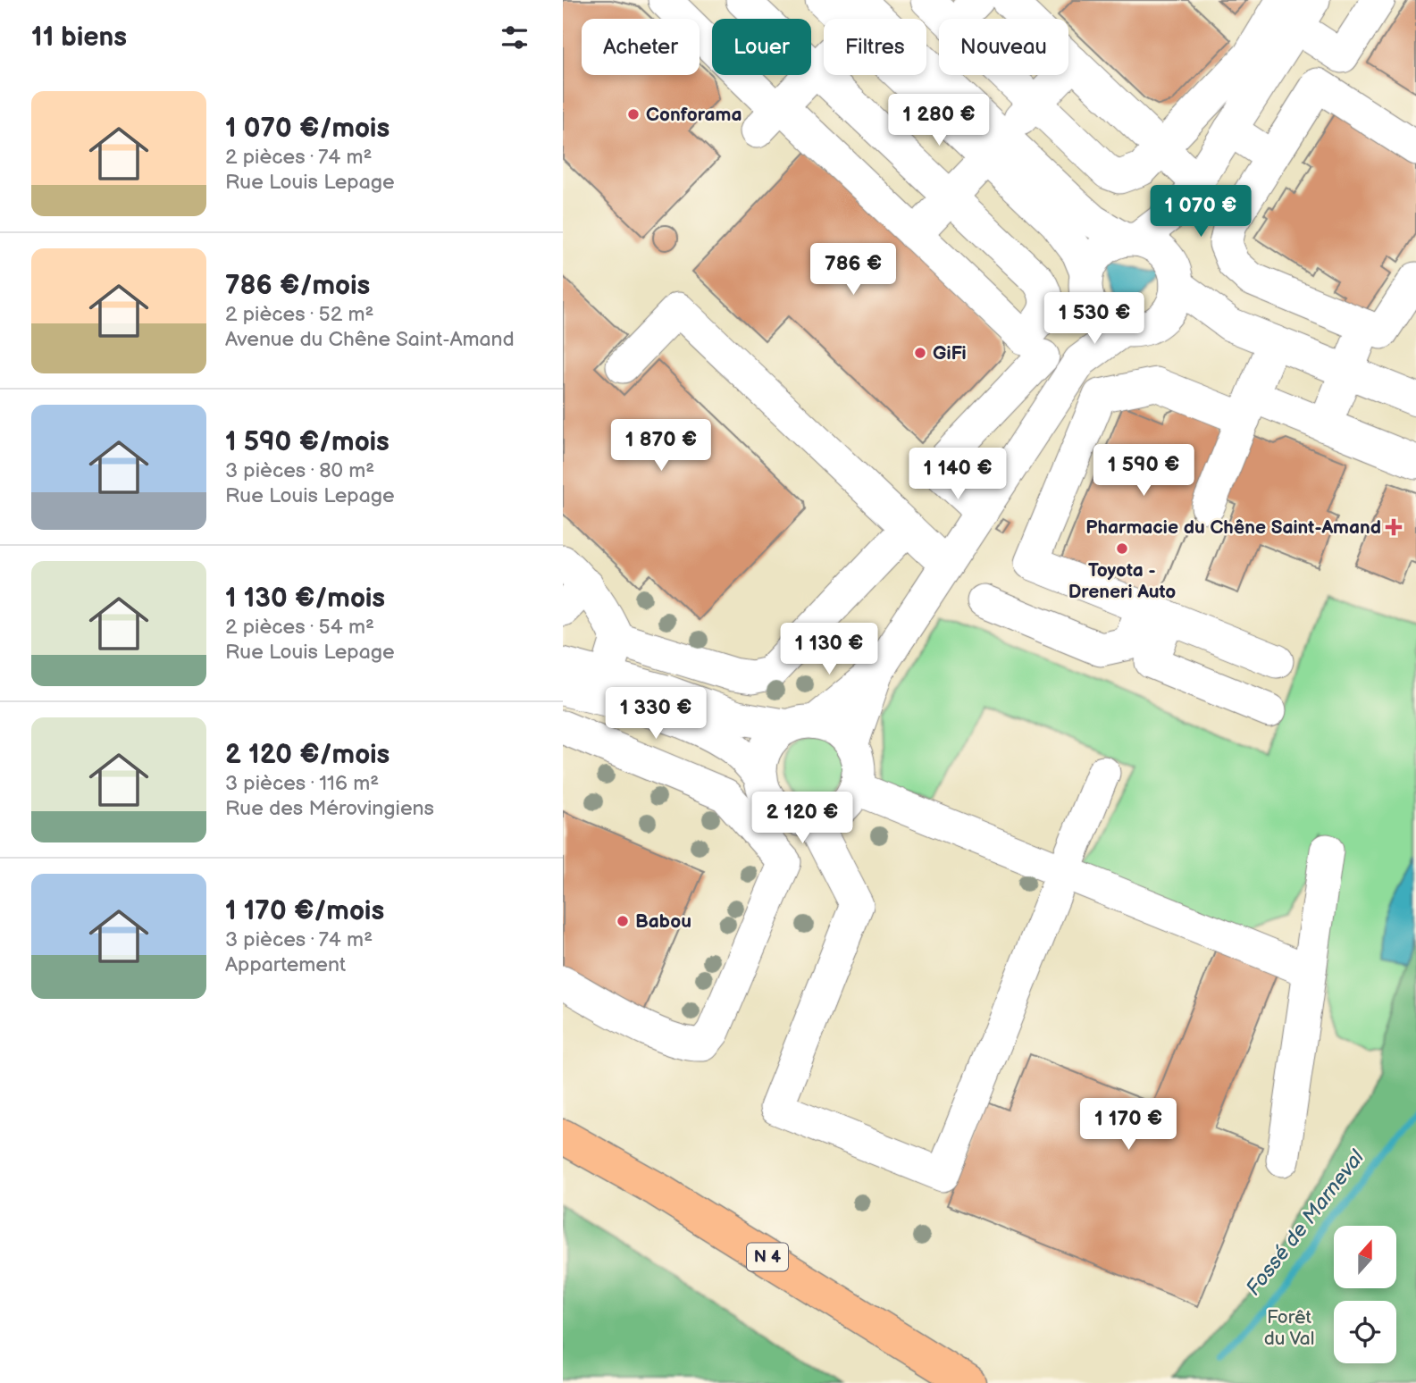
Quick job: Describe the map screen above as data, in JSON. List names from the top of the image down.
{
  "streets": {
    "highway": ["N 4"]
  },
  "water": ["Fossé de Marneval"],
  "parks": ["Forêt du Val"],
  "places": {
    "other": [
      "Conforama",
      "GiFi",
      "Toyota - Dreneri Auto",
      "Babou"
    ],
    "health": ["Pharmacie du Chêne Saint-Amand"]
  },
  "north": "top",
  "page": {
    "heading": "11 biens",
    "chip": [
      "Acheter",
      "Louer",
      "Filtres",
      "Nouveau"
    ],
    "list": [
      {
        "name": "1 070 €/mois",
        "note": "2 pièces · 74 m² · Rue Louis Lepage"
      },
      {
        "name": "786 €/mois",
        "note": "2 pièces · 52 m² · Avenue du Chêne Saint-Amand"
      },
      {
        "name": "1 590 €/mois",
        "note": "3 pièces · 80 m² · Rue Louis Lepage"
      },
      {
        "name": "1 130 €/mois",
        "note": "2 pièces · 54 m² · Rue Louis Lepage"
      },
      {
        "name": "2 120 €/mois",
        "note": "3 pièces · 116 m² · Rue des Mérovingiens"
      },
      {
        "name": "1 170 €/mois",
        "note": "3 pièces · 74 m² · Appartement"
      }
    ],
    "price": [
      "1 280 €",
      "1 070 €",
      "786 €",
      "1 530 €",
      "1 870 €",
      "1 590 €",
      "1 140 €",
      "1 130 €",
      "1 330 €",
      "2 120 €",
      "1 170 €"
    ]
  }
}
